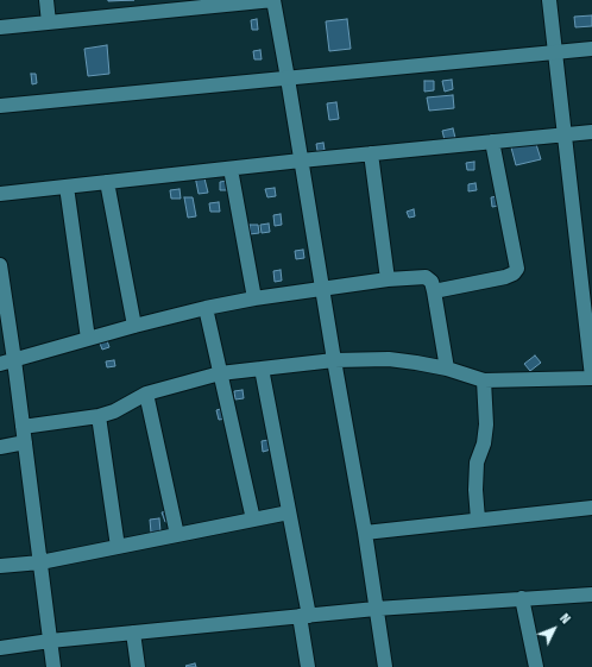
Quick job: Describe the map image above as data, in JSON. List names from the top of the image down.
{
  "north": "top right"
}
